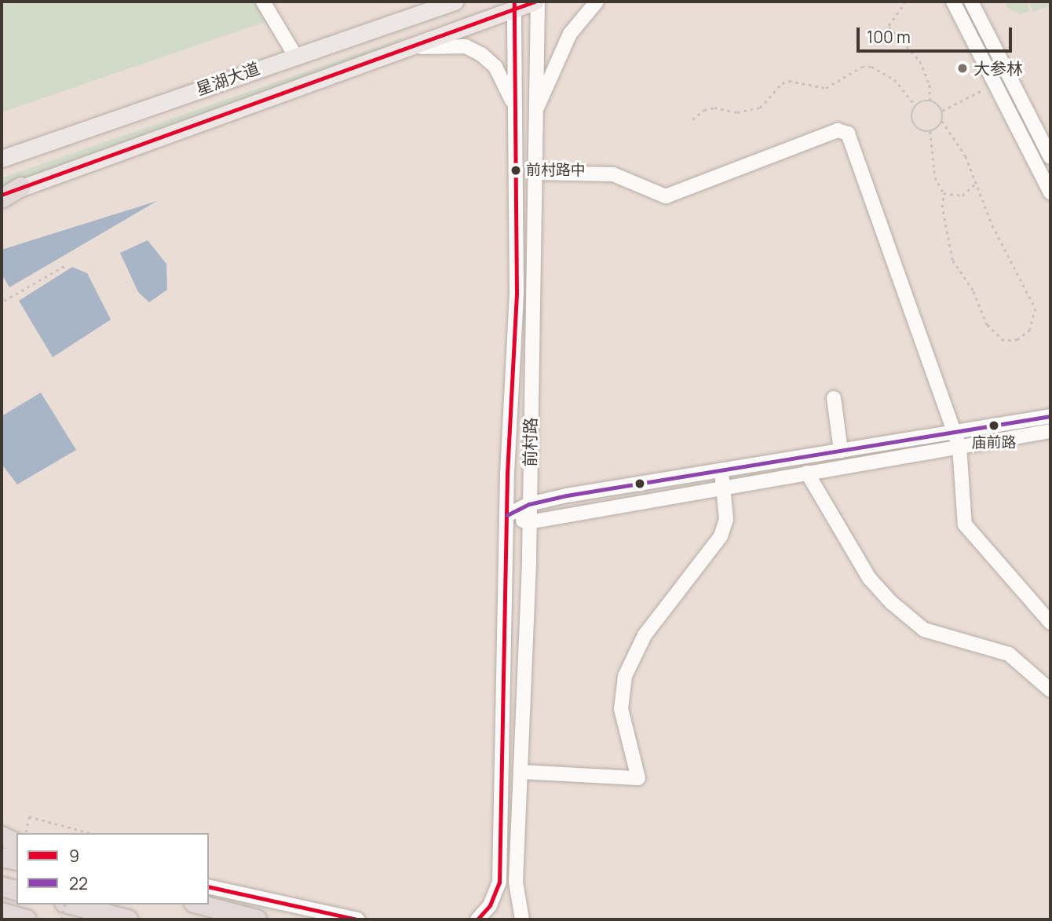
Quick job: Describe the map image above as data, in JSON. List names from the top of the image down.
{
  "streets": {
    "main road": ["星湖大道"],
    "street": ["前村路"]
  },
  "crossings": [
    ["星湖大道", "前村路"]
  ],
  "places": ["大参林", "前村路中", "庙前路"],
  "lines": ["transit line 9", "transit line 22"],
  "legend": ["9", "22"],
  "scale_bar": "100 m"
}
